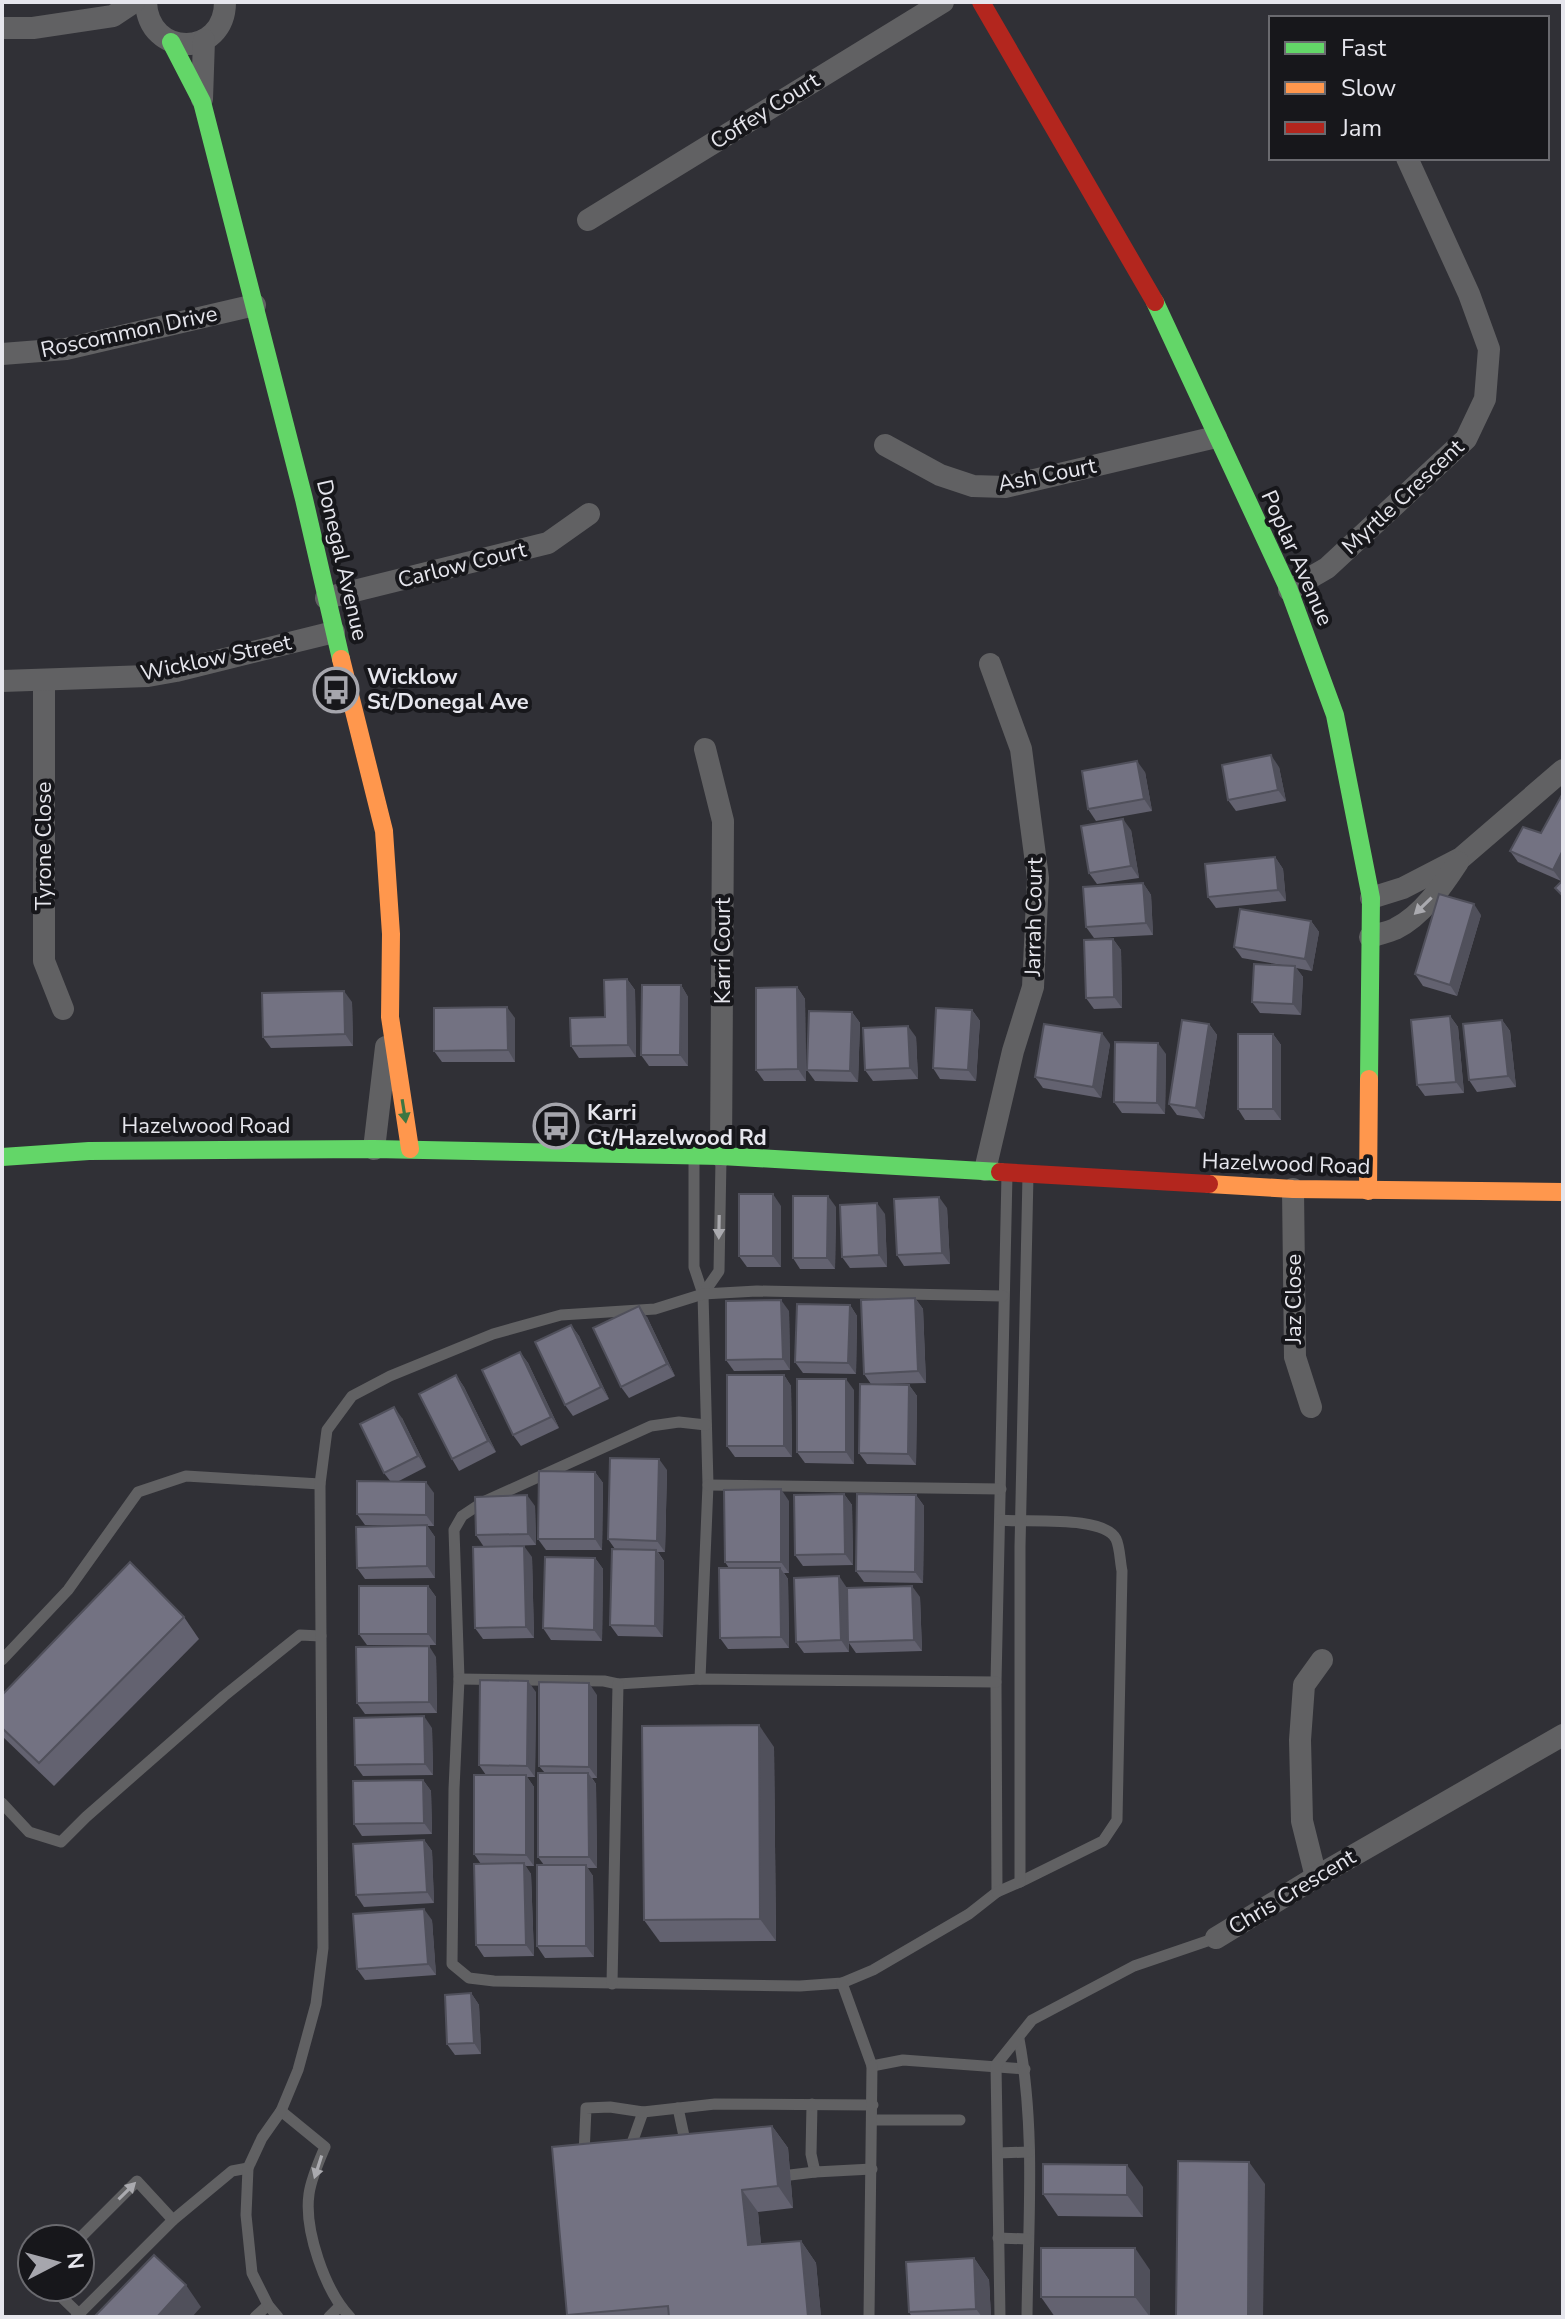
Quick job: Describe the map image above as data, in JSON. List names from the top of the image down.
{
  "streets": {
    "street": [
      "Coffey Court",
      "Roscommon Drive",
      "Ash Court",
      "Myrtle Crescent",
      "Poplar Avenue",
      "Donegal Avenue",
      "Carlow Court",
      "Wicklow Street",
      "Tyrone Close",
      "Jarrah Court",
      "Karri Court",
      "Hazelwood Road",
      "Jaz Close",
      "Chris Crescent"
    ]
  },
  "crossings": [
    ["Roscommon Drive", "Donegal Avenue"],
    ["Ash Court", "Poplar Avenue"],
    ["Myrtle Crescent", "Poplar Avenue"],
    ["Poplar Avenue", "Hazelwood Road"],
    ["Donegal Avenue", "Carlow Court"],
    ["Donegal Avenue", "Wicklow Street"],
    ["Donegal Avenue", "Hazelwood Road"],
    ["Wicklow Street", "Tyrone Close"],
    ["Jarrah Court", "Hazelwood Road"],
    ["Karri Court", "Hazelwood Road"],
    ["Hazelwood Road", "Jaz Close"]
  ],
  "places": {
    "bus stop": ["Wicklow St/Donegal Ave", "Karri Ct/Hazelwood Rd"]
  },
  "legend": ["Fast", "Slow", "Jam"],
  "north": "right"
}
